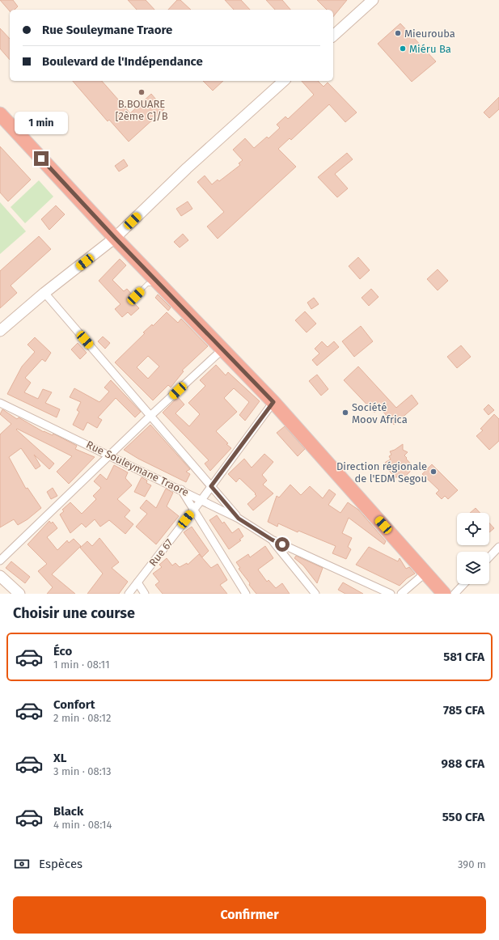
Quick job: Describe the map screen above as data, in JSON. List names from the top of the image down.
{
  "streets": {
    "street": ["Rue Souleymane Traore", "Rue 67"]
  },
  "crossings": [
    ["Rue Souleymane Traore", "Rue 67"]
  ],
  "places": [
    "Mieurouba",
    "Miéru Ba",
    "B.BOUARE [2ème C]/B",
    "Société Moov Africa",
    "Direction régionale de l'EDM Segou"
  ],
  "page": {
    "banner": ["Rue Souleymane Traore", "Boulevard de l'Indépendance"],
    "bubble": "1 min",
    "heading": "Choisir une course",
    "list": [
      {
        "name": "Éco",
        "note": "1 min · 08:11",
        "value": "581 CFA"
      },
      {
        "name": "Confort",
        "note": "2 min · 08:12",
        "value": "785 CFA"
      },
      {
        "name": "XL",
        "note": "3 min · 08:13",
        "value": "988 CFA"
      },
      {
        "name": "Black",
        "note": "4 min · 08:14",
        "value": "550 CFA"
      }
    ],
    "pay": ["Espèces", "390 m"],
    "buttons": "Confirmer"
  }
}
